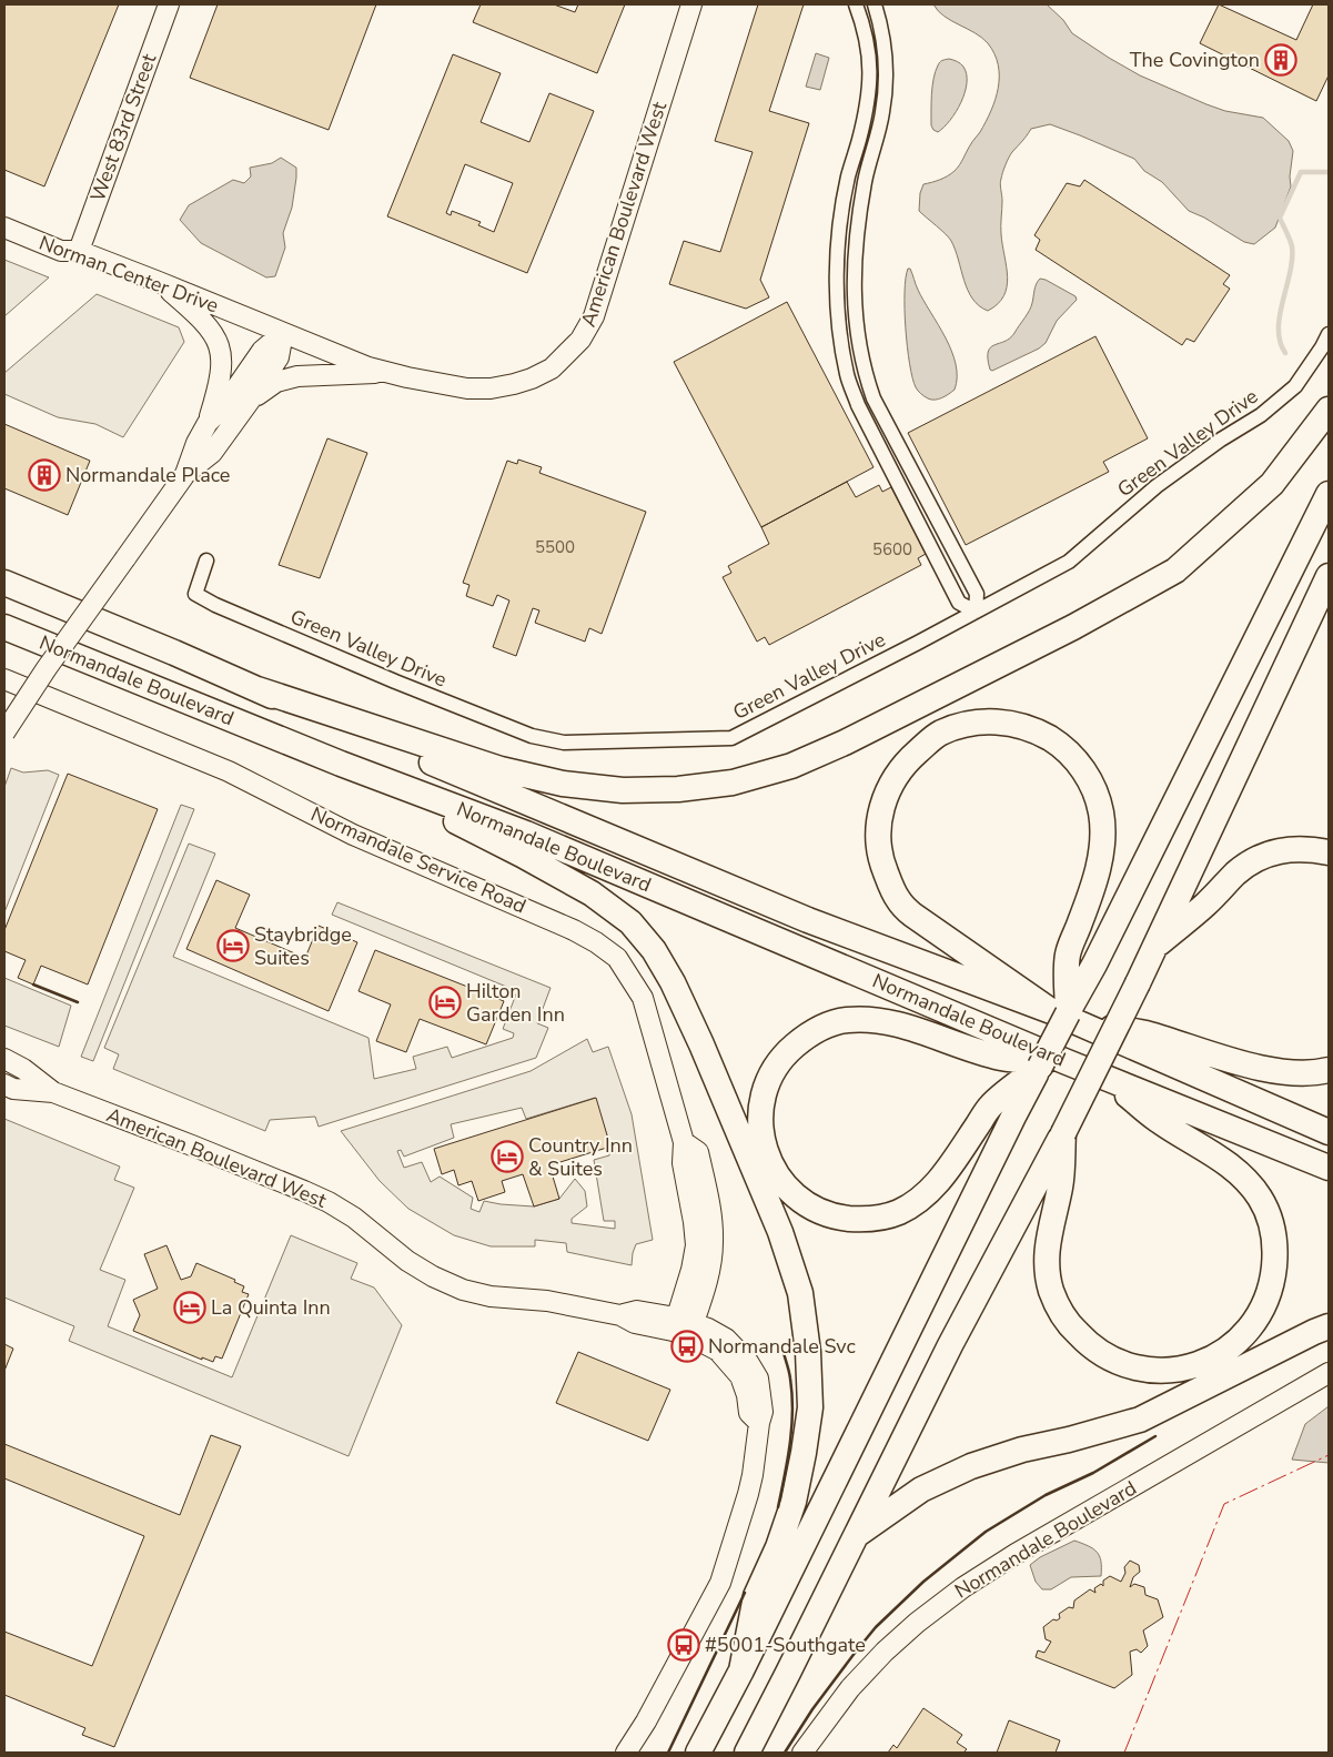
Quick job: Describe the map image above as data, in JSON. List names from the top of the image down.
{
  "streets": {
    "highway": ["Normandale Boulevard"],
    "street": [
      "West 83rd Street",
      "American Boulevard West",
      "Norman Center Drive",
      "Green Valley Drive",
      "Normandale Service Road"
    ]
  },
  "crossings": [
    ["West 83rd Street", "Norman Center Drive"],
    ["American Boulevard West", "Norman Center Drive"],
    ["American Boulevard West", "Normandale Service Road"]
  ],
  "places": {
    "building": ["The Covington", "Normandale Place"],
    "hotel": [
      "Staybridge Suites",
      "Hilton Garden Inn",
      "Country Inn & Suites",
      "La Quinta Inn"
    ],
    "bus stop": ["Normandale Svc", "#5001-Southgate"]
  },
  "house_numbers": ["5500", "5600"]
}
